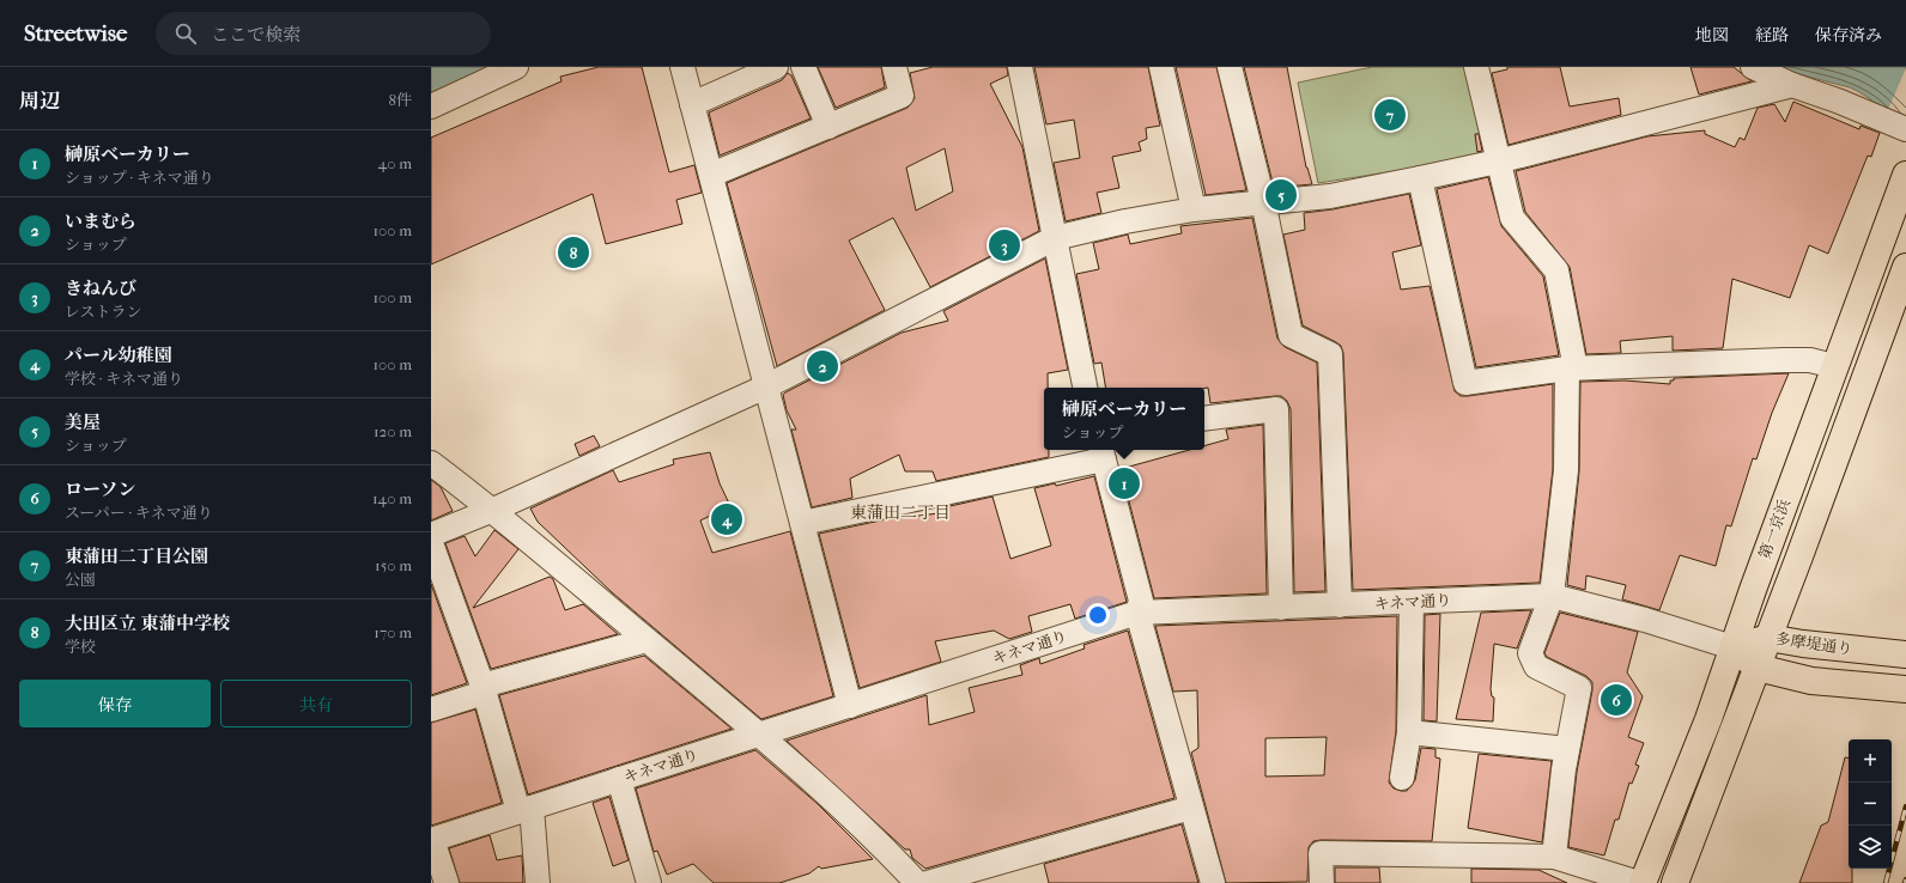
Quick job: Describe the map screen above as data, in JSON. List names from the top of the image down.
{
  "streets": {
    "main road": ["第一京浜", "多摩堤通り"],
    "street": ["キネマ通り"]
  },
  "crossings": [
    ["第一京浜", "キネマ通り"],
    ["第一京浜", "多摩堤通り"],
    ["キネマ通り", "多摩堤通り"]
  ],
  "districts": ["東蒲田二丁目"],
  "page": {
    "header": "Streetwise",
    "search": "ここで検索",
    "nav": ["地図", "経路", "保存済み"],
    "heading": ["周辺", "8件"],
    "pins": [
      "7",
      "5",
      "3",
      "8",
      "2",
      "1",
      "4",
      "6"
    ],
    "list": [
      {
        "mark": "1",
        "name": "榊原ベーカリー",
        "note": "ショップ · キネマ通り",
        "value": "40 m"
      },
      {
        "mark": "2",
        "name": "いまむら",
        "note": "ショップ",
        "value": "100 m"
      },
      {
        "mark": "3",
        "name": "きねんび",
        "note": "レストラン",
        "value": "100 m"
      },
      {
        "mark": "4",
        "name": "パール幼稚園",
        "note": "学校 · キネマ通り",
        "value": "100 m"
      },
      {
        "mark": "5",
        "name": "美屋",
        "note": "ショップ",
        "value": "120 m"
      },
      {
        "mark": "6",
        "name": "ローソン",
        "note": "スーパー · キネマ通り",
        "value": "140 m"
      },
      {
        "mark": "7",
        "name": "東蒲田二丁目公園",
        "note": "公園",
        "value": "150 m"
      },
      {
        "mark": "8",
        "name": "大田区立 東蒲中学校",
        "note": "学校",
        "value": "170 m"
      }
    ],
    "popup": ["榊原ベーカリー", "ショップ"],
    "buttons": ["保存", "共有"],
    "map_buttons": ["+", "−"]
  }
}
